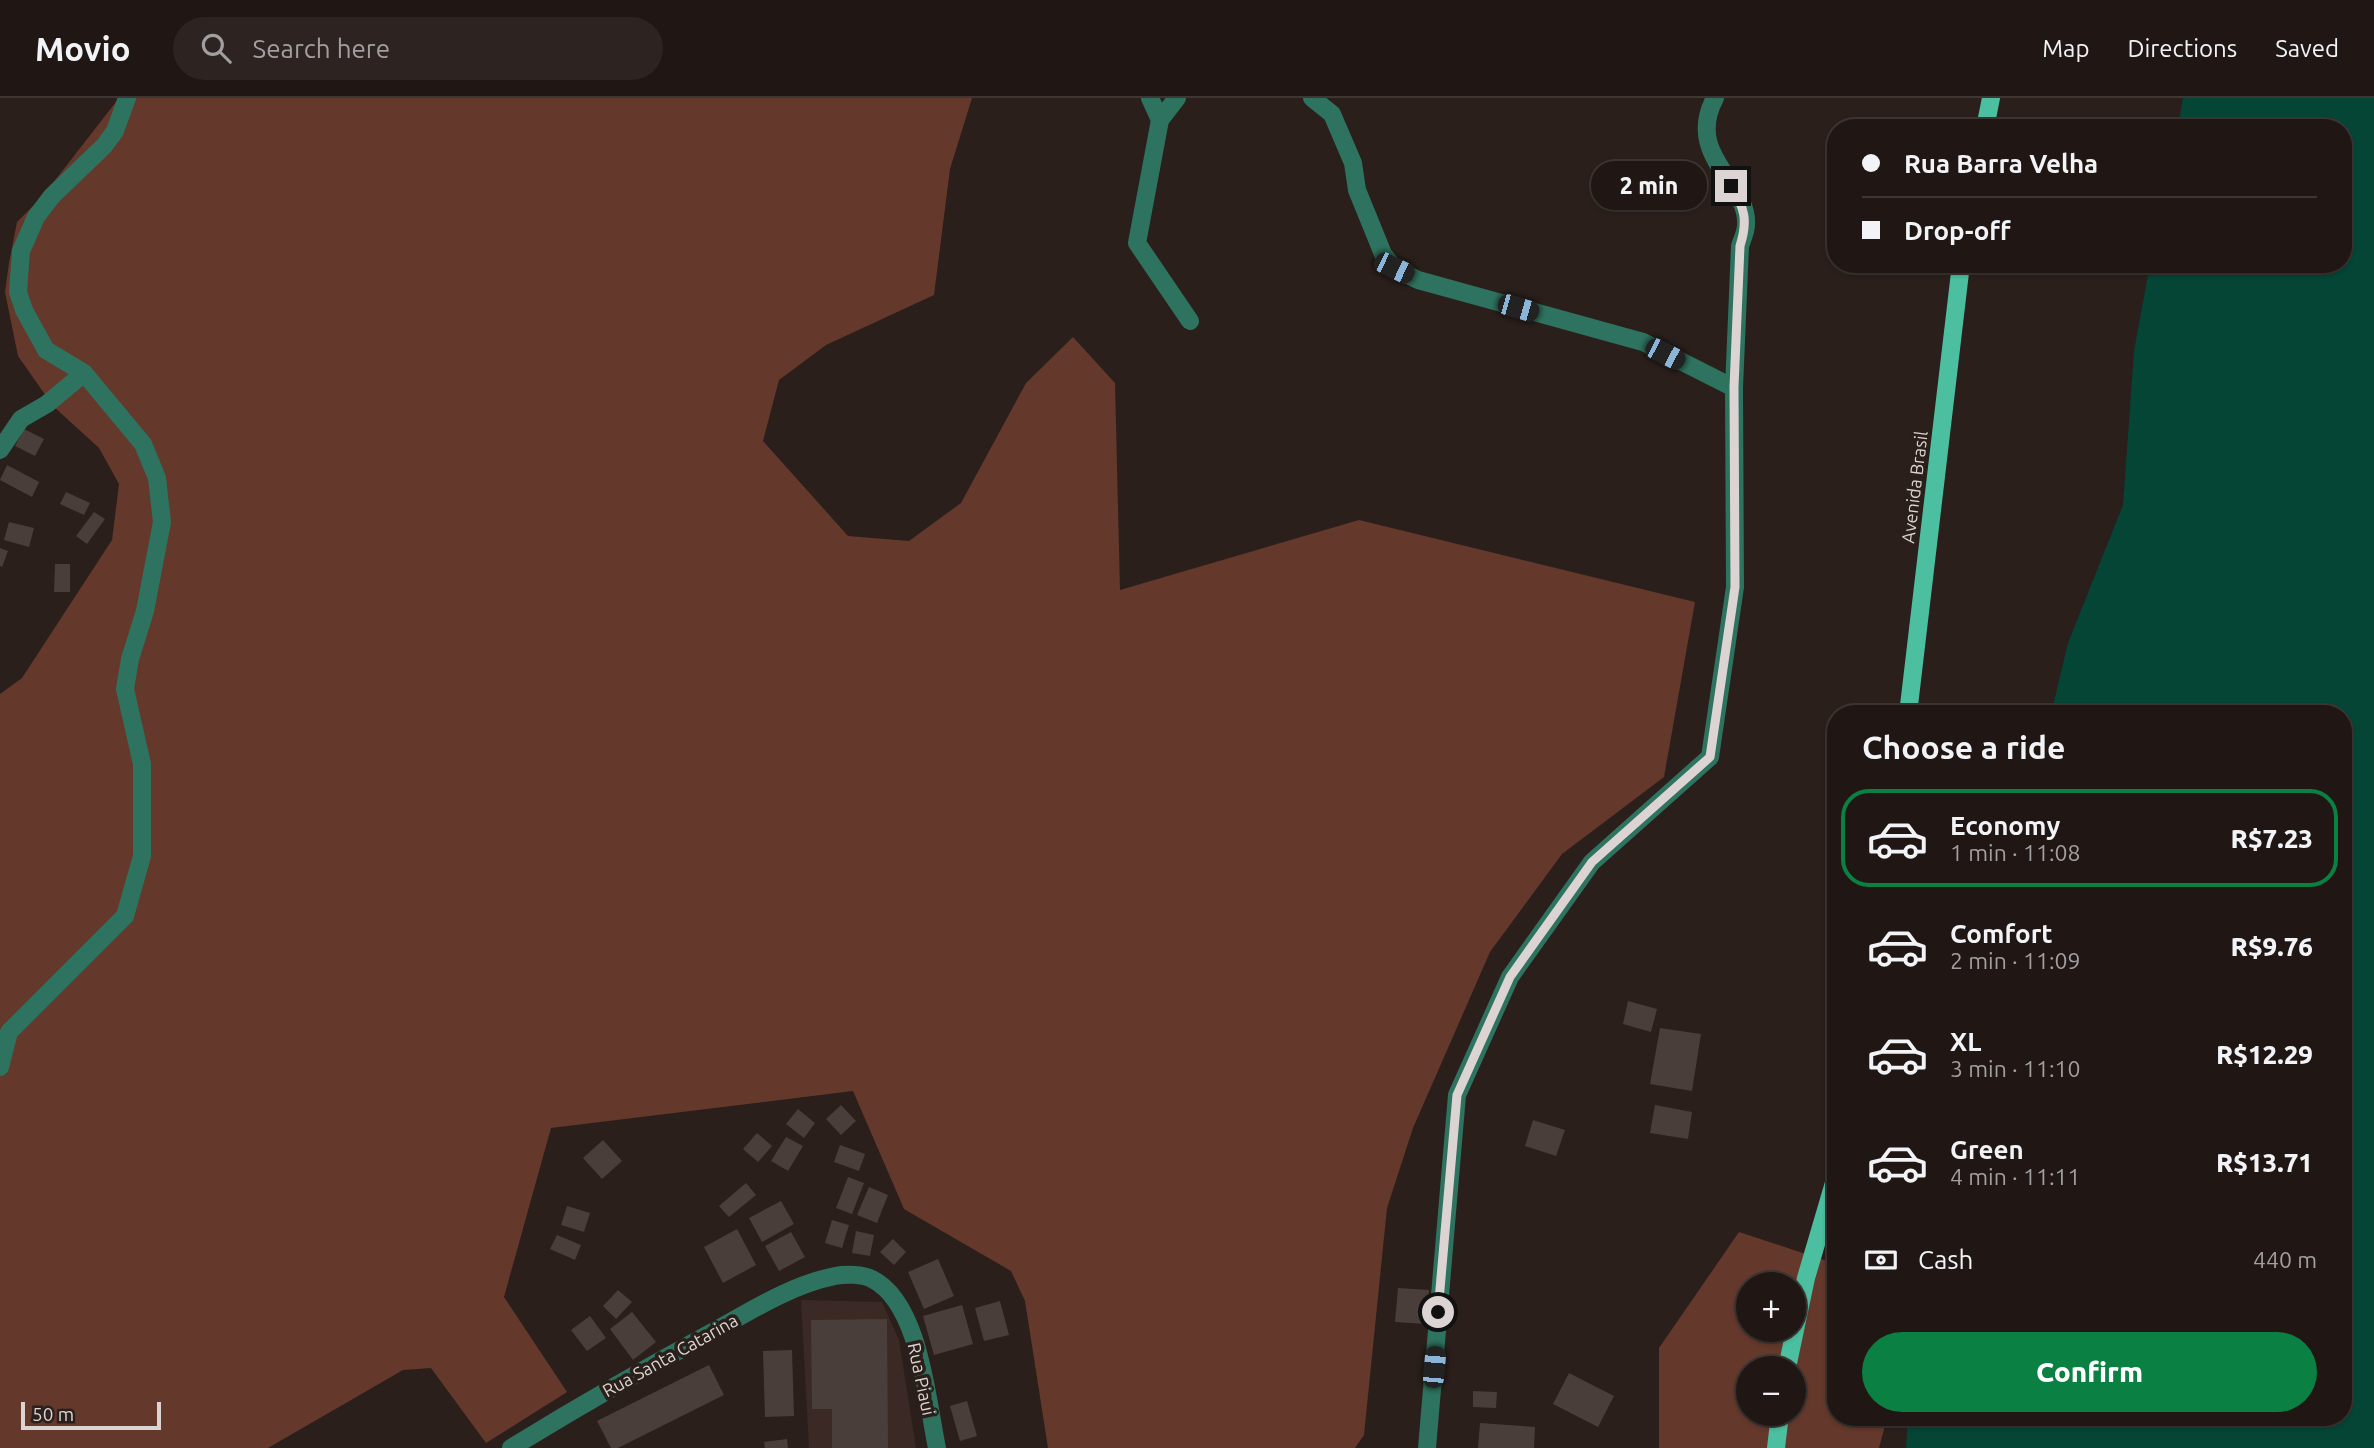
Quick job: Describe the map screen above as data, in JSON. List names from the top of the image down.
{
  "streets": {
    "main road": ["Avenida Brasil"],
    "street": ["Rua Santa Catarina", "Rua Piaui"]
  },
  "crossings": [
    ["Rua Santa Catarina", "Rua Piaui"]
  ],
  "scale_bar": "50 m",
  "page": {
    "header": "Movio",
    "search": "Search here",
    "nav": ["Map", "Directions", "Saved"],
    "banner": ["Rua Barra Velha", "Drop-off"],
    "bubble": "2 min",
    "heading": "Choose a ride",
    "list": [
      {
        "name": "Economy",
        "note": "1 min · 11:08",
        "value": "R$7.23"
      },
      {
        "name": "Comfort",
        "note": "2 min · 11:09",
        "value": "R$9.76"
      },
      {
        "name": "XL",
        "note": "3 min · 11:10",
        "value": "R$12.29"
      },
      {
        "name": "Green",
        "note": "4 min · 11:11",
        "value": "R$13.71"
      }
    ],
    "pay": ["Cash", "440 m"],
    "map_buttons": ["+", "−"],
    "buttons": "Confirm",
    "scale": "50 m"
  }
}
